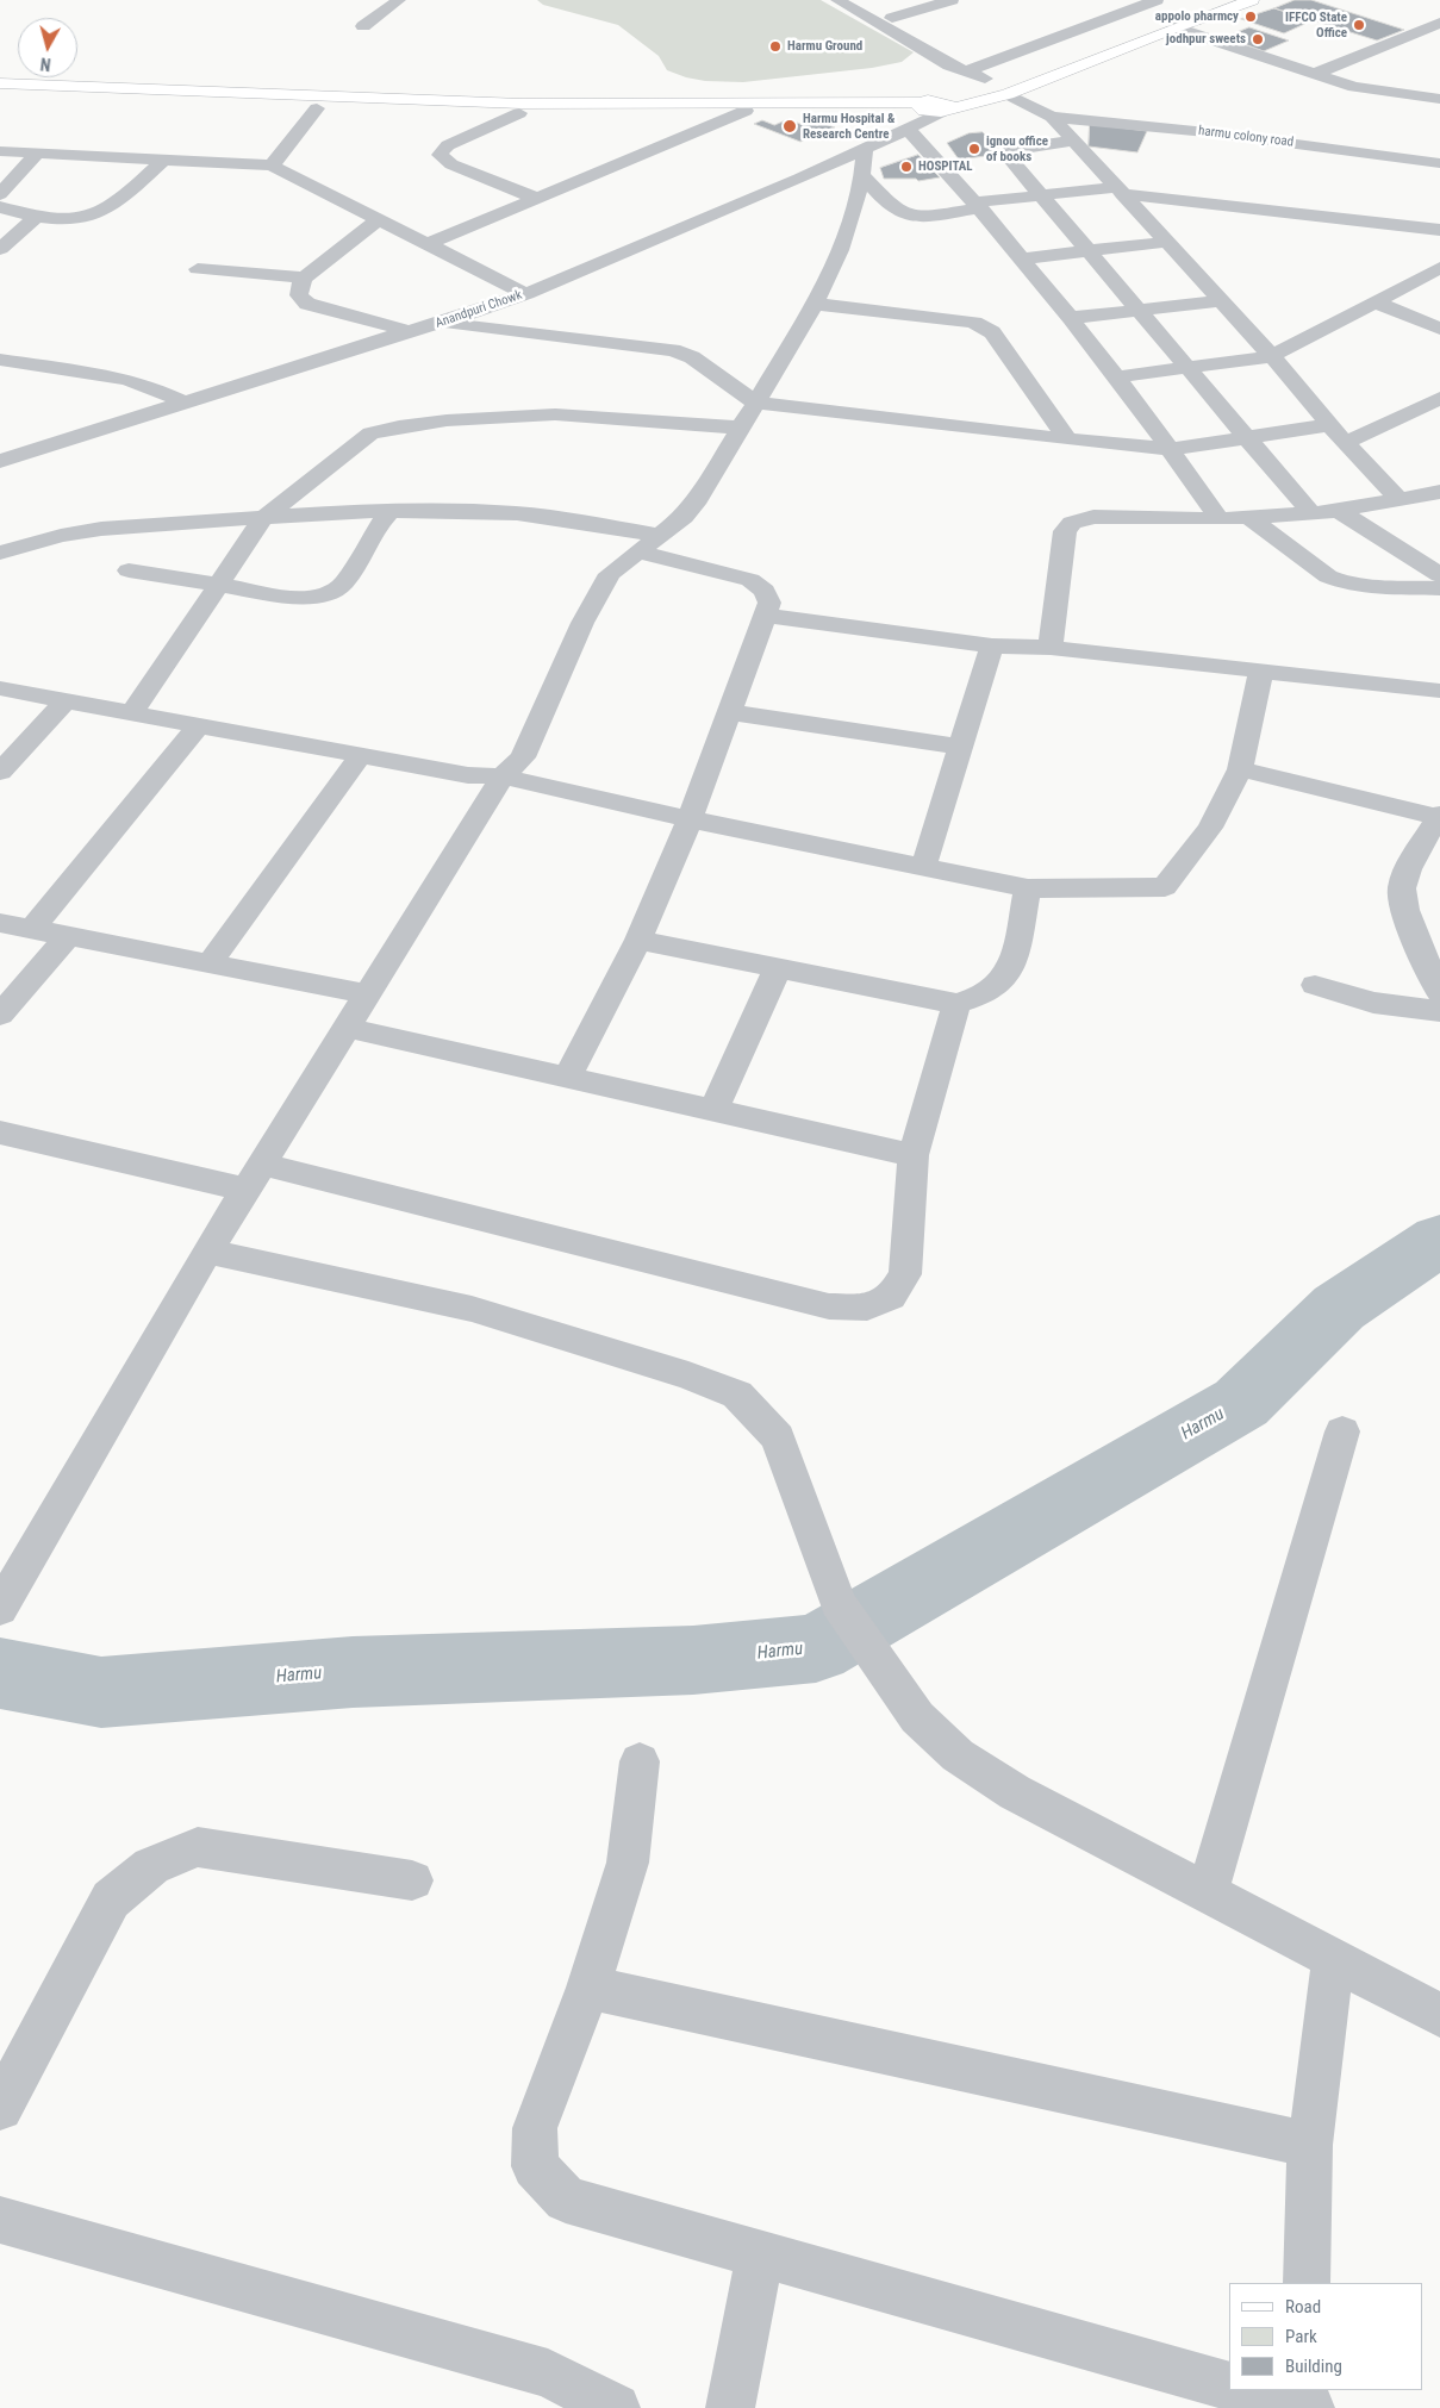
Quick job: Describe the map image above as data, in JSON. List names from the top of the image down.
{
  "streets": {
    "street": ["harmu colony road", "Anandpuri Chowk"]
  },
  "water": ["Harmu"],
  "places": [
    "appolo pharmcy",
    "IFFCO State Office",
    "jodhpur sweets",
    "Harmu Ground",
    "Harmu Hospital & Research Centre",
    "ignou office of books",
    "HOSPITAL"
  ],
  "legend": ["Road", "Park", "Building"],
  "north": "bottom"
}
